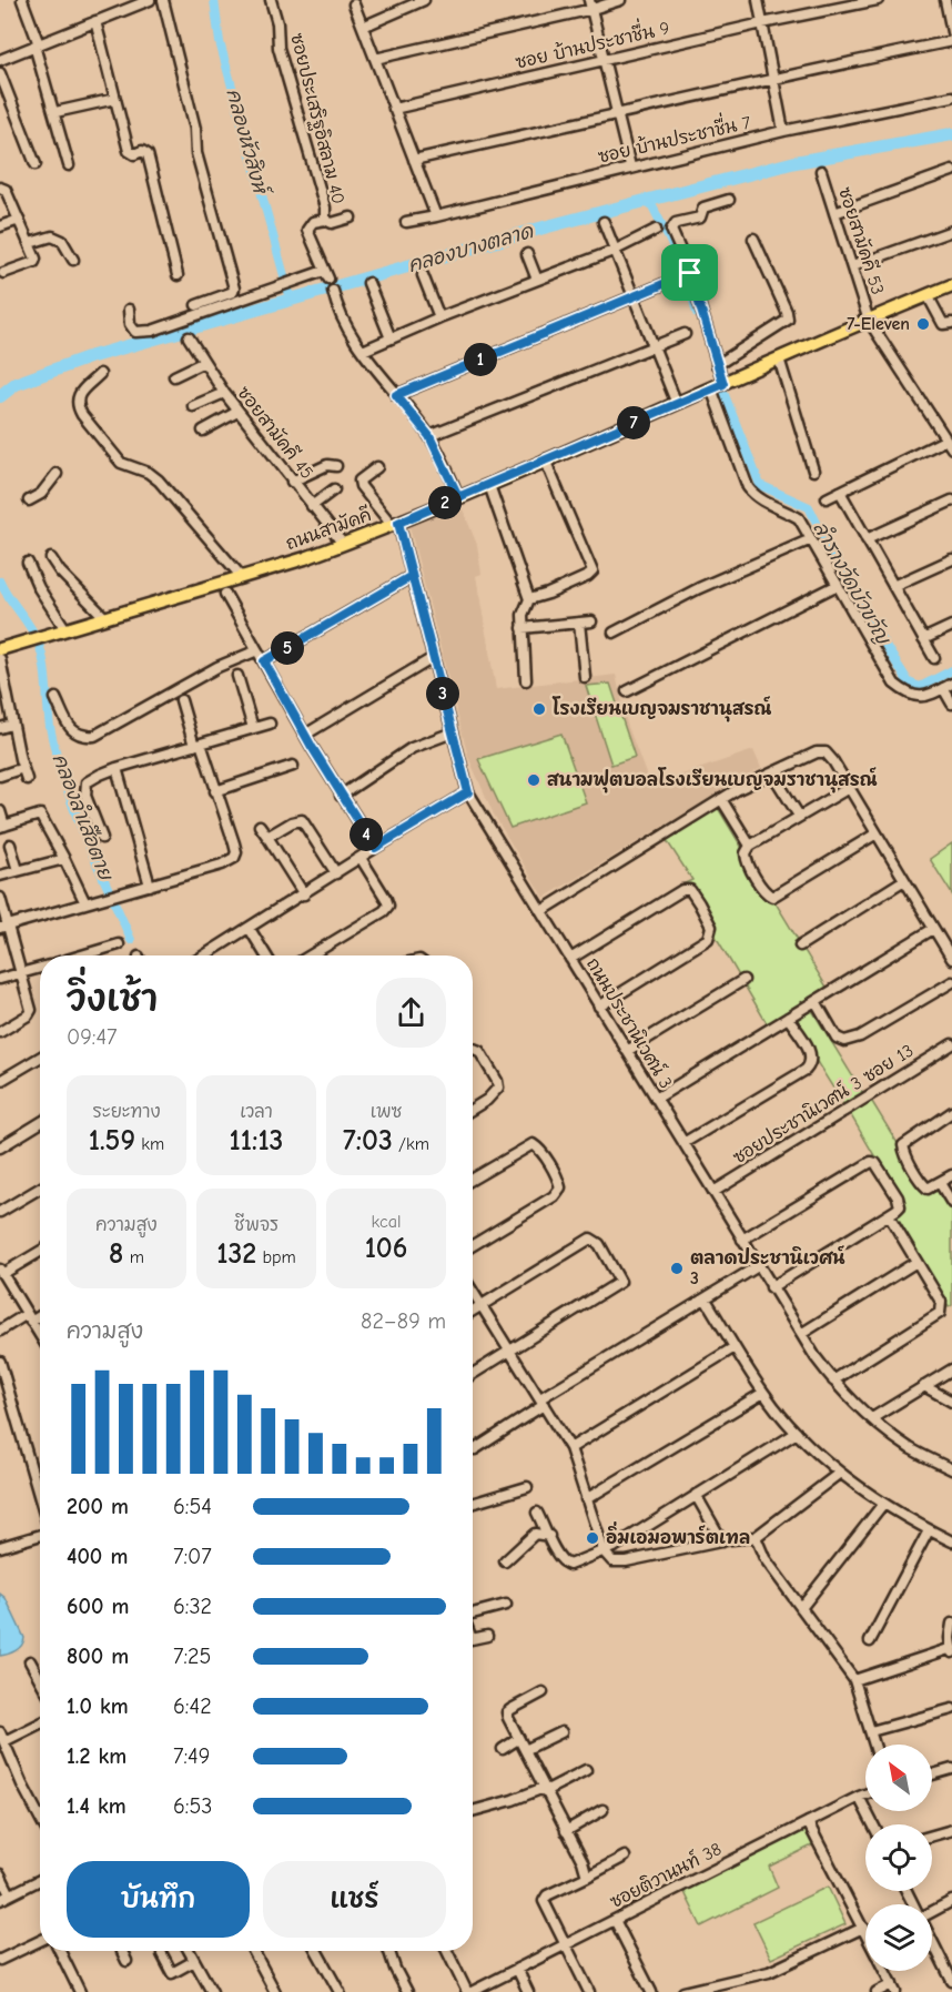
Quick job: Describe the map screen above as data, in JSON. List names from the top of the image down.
{
  "streets": {
    "main road": ["ถนนสามัคคี"],
    "street": [
      "ซอย บ้านประชาชื่น 9",
      "ซอยประเสริฐอิสลาม 40",
      "ซอย บ้านประชาชื่น 7",
      "ซอยสามัคคี 53",
      "ซอยสามัคคี 45",
      "ถนนประชานิเวศน์ 3",
      "ซอยประชานิเวศน์ 3 ซอย 13",
      "ซอยติวานนท์ 38"
    ]
  },
  "crossings": [
    ["ซอยสามัคคี 53", "ถนนสามัคคี"],
    ["ซอยสามัคคี 45", "ถนนสามัคคี"],
    ["ถนนสามัคคี", "ถนนประชานิเวศน์ 3"],
    ["ถนนประชานิเวศน์ 3", "ซอยประชานิเวศน์ 3 ซอย 13"]
  ],
  "water": [
    "คลองหัวสิงห์",
    "คลองบางตลาด",
    "ลำรางวัดบัวขวัญ",
    "คลองลำเสือตาย"
  ],
  "places": [
    "7-Eleven",
    "โรงเรียนเบญจมราชานุสรณ์",
    "สนามฟุตบอลโรงเรียนเบญจมราชานุสรณ์",
    "ตลาดประชานิเวศน์ 3",
    "อิ่มเอมอพาร์ตเทล"
  ],
  "north": "top left",
  "page": {
    "pins": [
      "1",
      "7",
      "2",
      "5",
      "3",
      "4"
    ],
    "heading": ["วิ่งเช้า", "09:47"],
    "stats": [
      ["ระยะทาง", "1.59 km"],
      ["เวลา", "11:13"],
      ["เพซ", "7:03 /km"],
      ["ความสูง", "8 m"],
      ["ชีพจร", "132 bpm"],
      ["kcal", "106"]
    ],
    "chart": ["ความสูง", "82–89 m"],
    "list": [
      {
        "name": "200 m",
        "note": "6:54"
      },
      {
        "name": "400 m",
        "note": "7:07"
      },
      {
        "name": "600 m",
        "note": "6:32"
      },
      {
        "name": "800 m",
        "note": "7:25"
      },
      {
        "name": "1.0 km",
        "note": "6:42"
      },
      {
        "name": "1.2 km",
        "note": "7:49"
      },
      {
        "name": "1.4 km",
        "note": "6:53"
      }
    ],
    "buttons": ["บันทึก", "แชร์"]
  }
}
